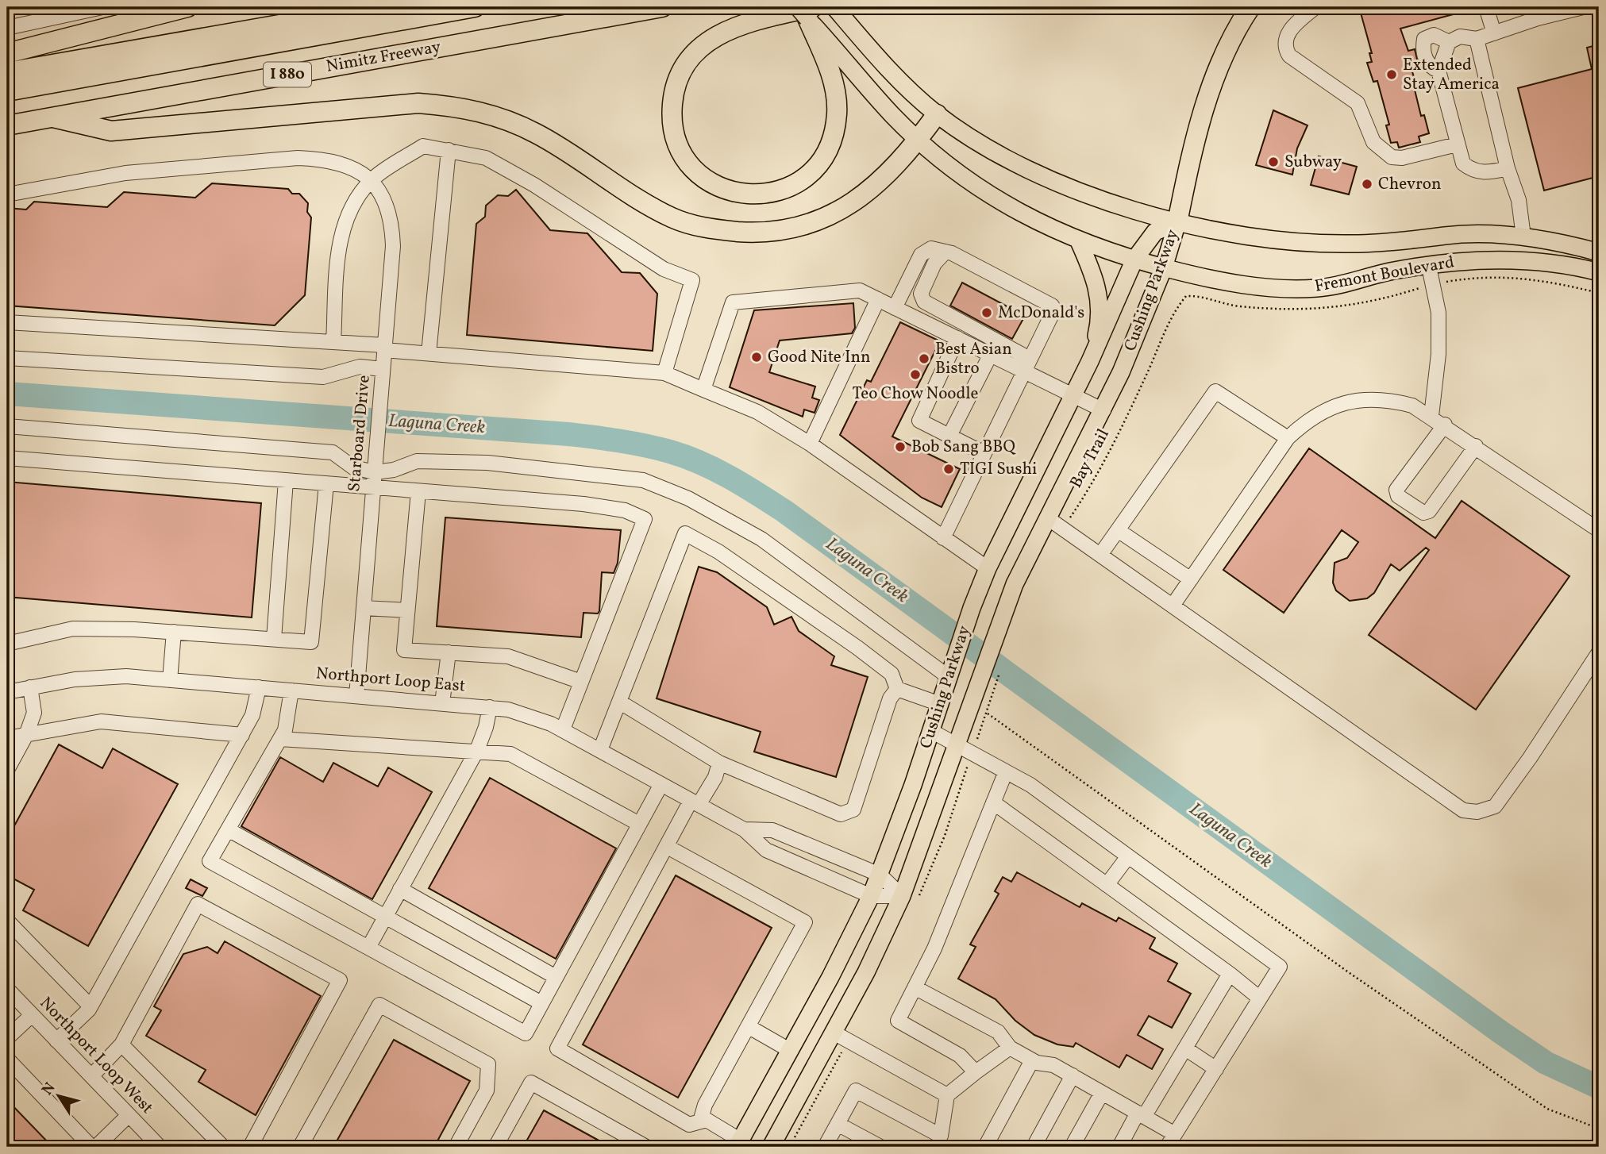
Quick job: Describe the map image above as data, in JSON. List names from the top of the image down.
{
  "streets": {
    "highway": ["Nimitz Freeway", "I 880"],
    "main road": ["Fremont Boulevard", "Cushing Parkway"],
    "street": ["Starboard Drive", "Northport Loop East", "Northport Loop West"],
    "path": ["Bay Trail"]
  },
  "crossings": [
    ["Fremont Boulevard", "Cushing Parkway"],
    ["Cushing Parkway", "Northport Loop East"],
    ["Starboard Drive", "Northport Loop East"]
  ],
  "water": ["Laguna Creek"],
  "places": [
    "Extended Stay America",
    "Subway",
    "Chevron",
    "McDonald's",
    "Good Nite Inn",
    "Best Asian Bistro",
    "Teo Chow Noodle",
    "Bob Sang BBQ",
    "TIGI Sushi"
  ],
  "north": "top left"
}
